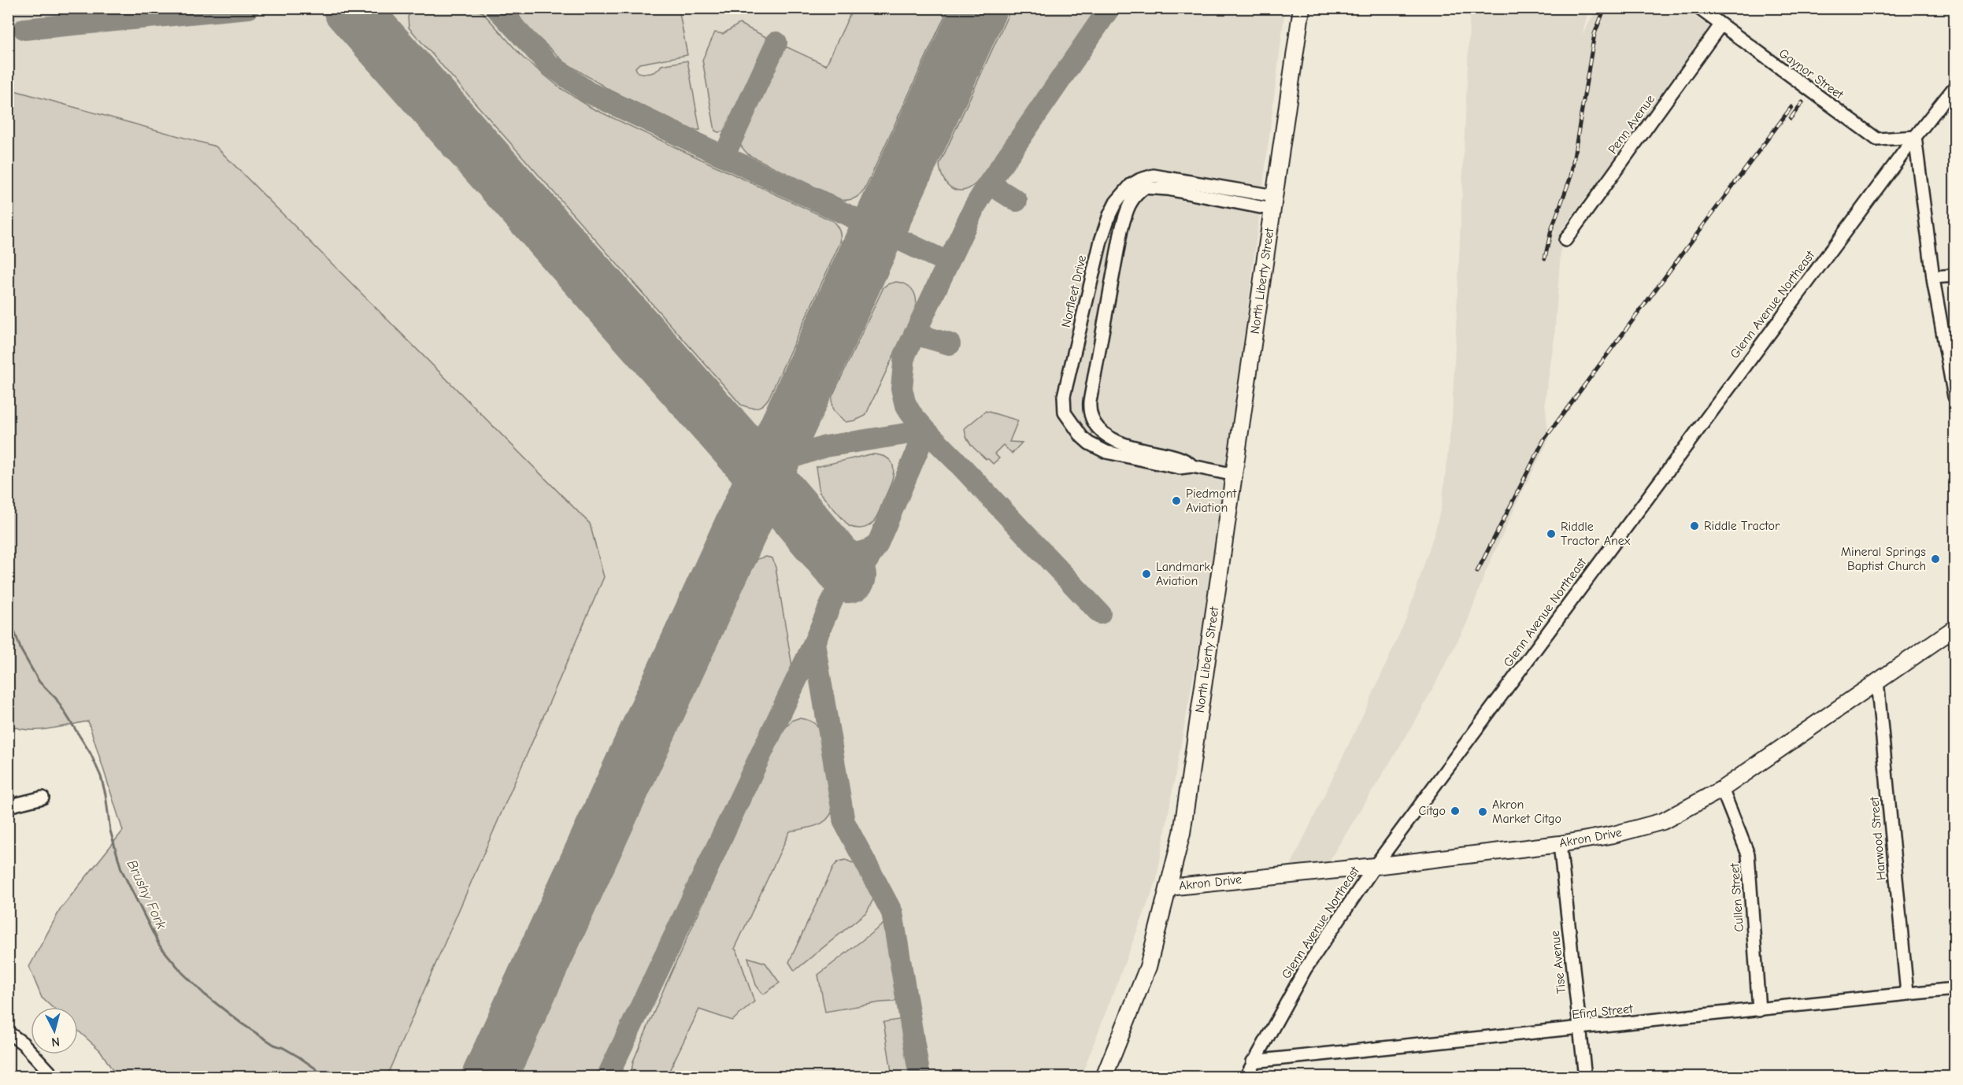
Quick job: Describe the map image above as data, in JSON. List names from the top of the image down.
{
  "streets": {
    "main road": ["North Liberty Street", "Akron Drive"],
    "street": [
      "Gaynor Street",
      "Penn Avenue",
      "Norfleet Drive",
      "Glenn Avenue Northeast",
      "Harwood Street",
      "Cullen Street",
      "Tise Avenue",
      "Efird Street"
    ]
  },
  "crossings": [
    ["Gaynor Street", "Penn Avenue"],
    ["Gaynor Street", "Glenn Avenue Northeast"],
    ["North Liberty Street", "Norfleet Drive"],
    ["North Liberty Street", "Akron Drive"],
    ["Glenn Avenue Northeast", "Akron Drive"],
    ["Glenn Avenue Northeast", "Efird Street"],
    ["Akron Drive", "Harwood Street"],
    ["Akron Drive", "Cullen Street"],
    ["Akron Drive", "Tise Avenue"],
    ["Harwood Street", "Efird Street"],
    ["Cullen Street", "Efird Street"],
    ["Tise Avenue", "Efird Street"]
  ],
  "water": ["Brushy Fork"],
  "places": [
    "Piedmont Aviation",
    "Riddle Tractor",
    "Riddle Tractor Anex",
    "Mineral Springs Baptist Church",
    "Landmark Aviation",
    "Citgo",
    "Akron Market Citgo"
  ],
  "north": "bottom"
}
